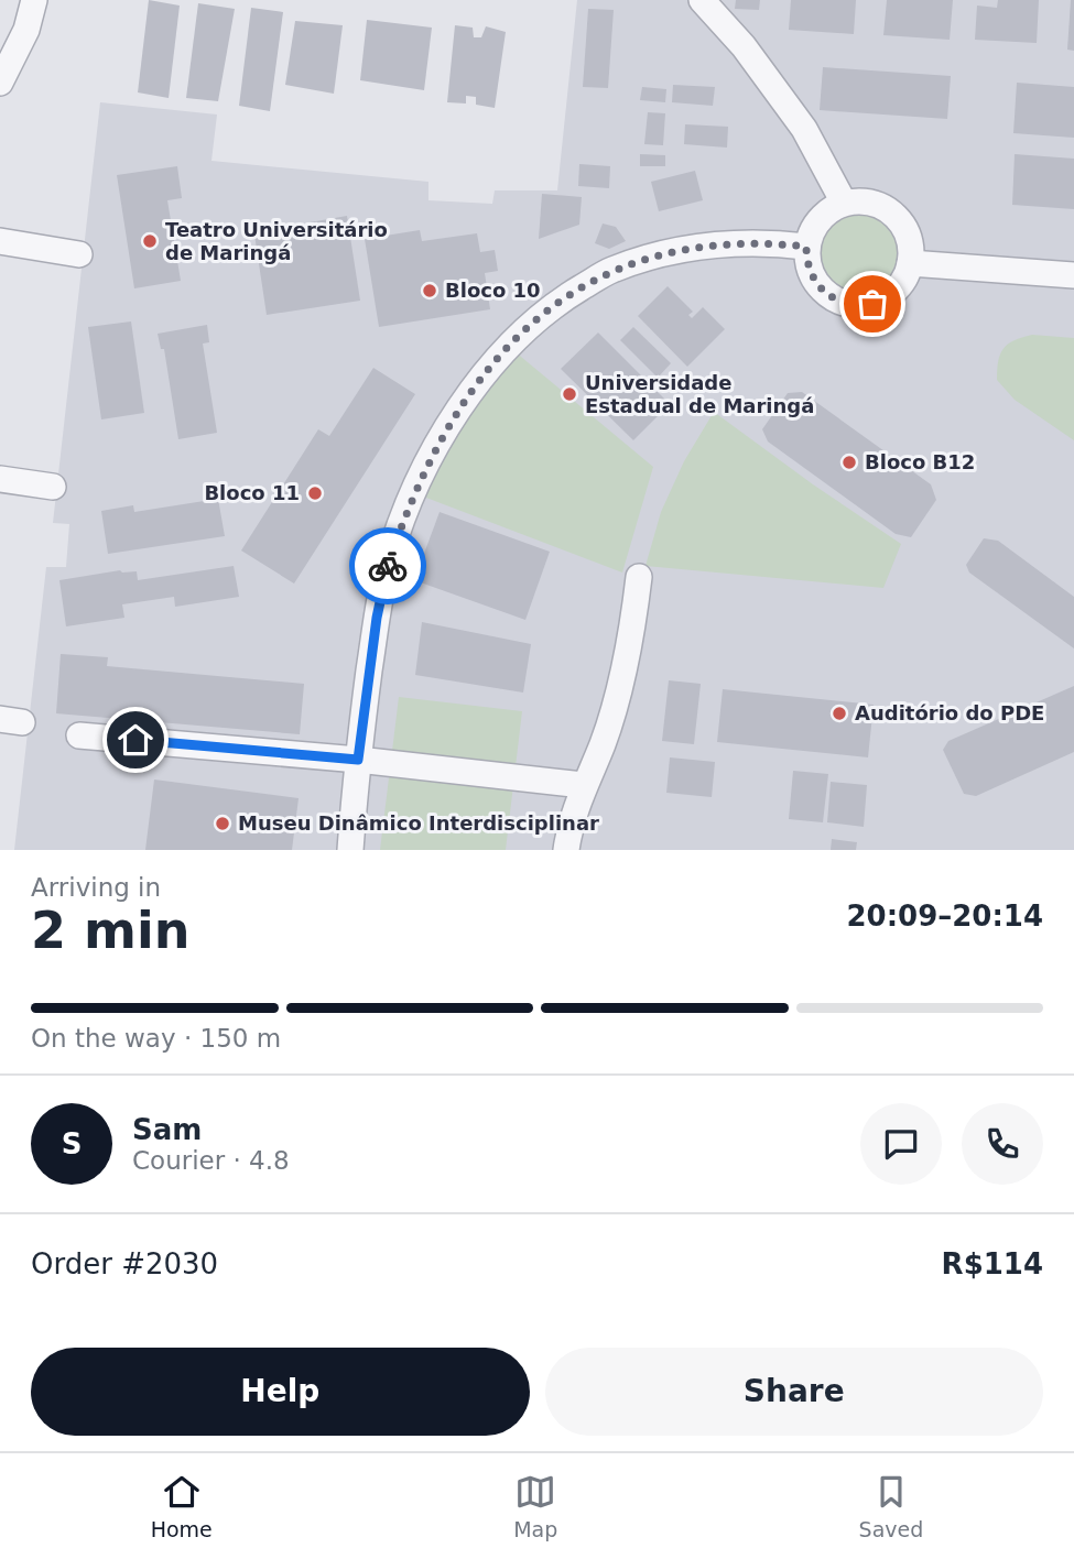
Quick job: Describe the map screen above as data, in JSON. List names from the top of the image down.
{
  "places": [
    "Teatro Universitário de Maringá",
    "Bloco 10",
    "Universidade Estadual de Maringá",
    "Bloco B12",
    "Bloco 11",
    "Auditório do PDE",
    "Museu Dinâmico Interdisciplinar"
  ],
  "page": {
    "heading": ["2 min", "Arriving in", "20:09–20:14"],
    "panel": [
      "Sam",
      "Courier · 4.8",
      "Order #2030",
      "R$114"
    ],
    "bar": "On the way · 150 m",
    "round": "S",
    "buttons": ["Help", "Share"],
    "tabs": ["Home", "Map", "Saved"]
  }
}
